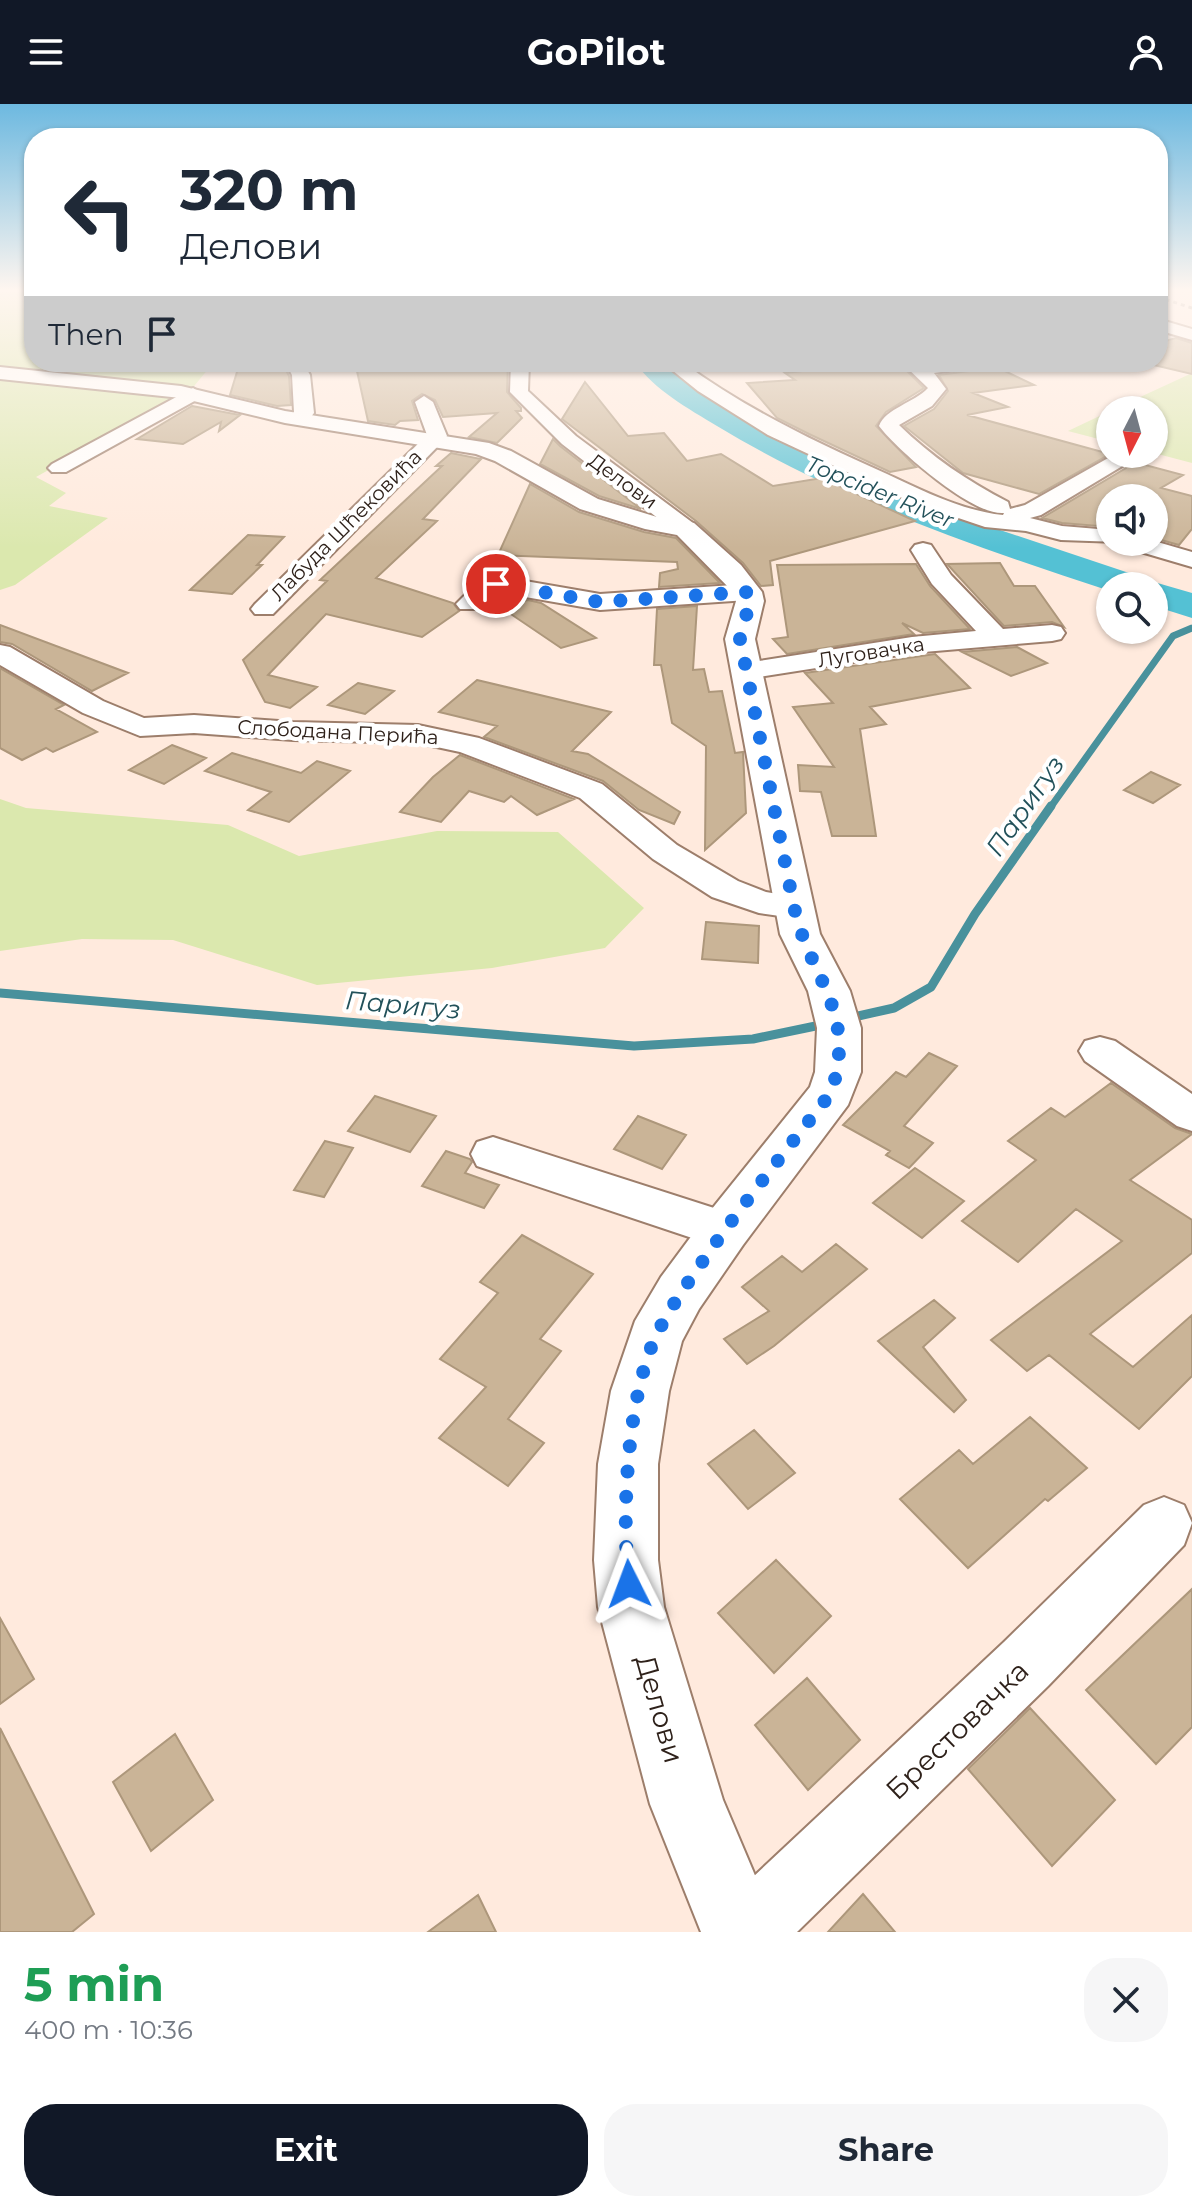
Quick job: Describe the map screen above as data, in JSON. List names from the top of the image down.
{
  "streets": {
    "street": [
      "Делови",
      "Лабуда Шћековића",
      "Луговачка",
      "Слободана Перића",
      "Брестовачка"
    ]
  },
  "crossings": [
    ["Делови", "Луговачка"],
    ["Делови", "Слободана Перића"]
  ],
  "water": ["Topcider River", "Паригуз"],
  "north": "bottom",
  "page": {
    "header": "GoPilot",
    "turn": ["320 m", "Делови"],
    "then": "Then",
    "heading": ["5 min", "400 m · 10:36"],
    "buttons": ["Exit", "Share"]
  }
}
